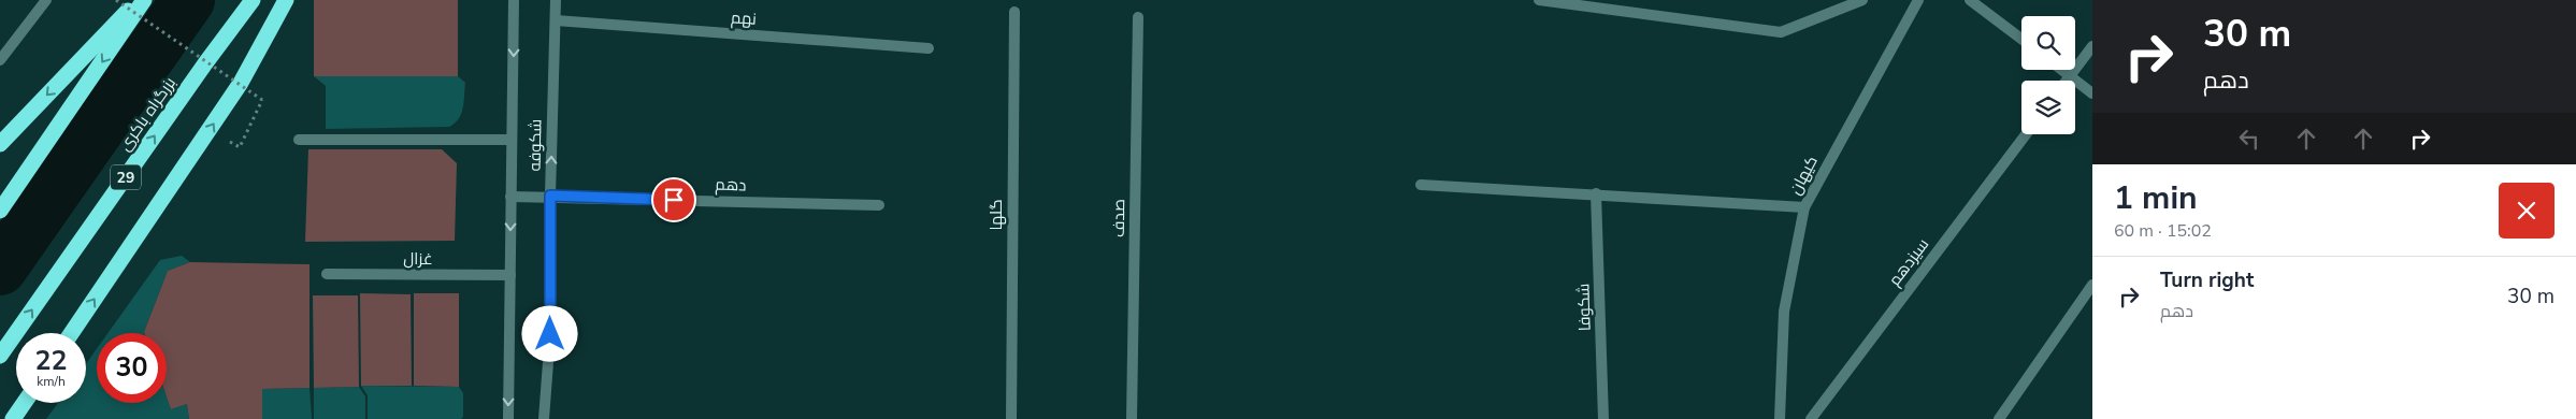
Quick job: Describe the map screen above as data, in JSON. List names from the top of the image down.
{
  "streets": {
    "highway": ["بزرگراه باکری", "29"],
    "street": [
      "نهم",
      "شکوفه",
      "کیهان",
      "دهم",
      "گلها",
      "صدف",
      "غزال",
      "سیزدهم",
      "شکوفا"
    ]
  },
  "crossings": [
    ["نهم", "شکوفه"],
    ["شکوفه", "دهم"]
  ],
  "page": {
    "turn": ["30 m", "دهم"],
    "heading": ["1 min", "60 m · 15:02"],
    "list": [
      {
        "name": "Turn right",
        "note": "دهم",
        "value": "30 m"
      }
    ],
    "speed": "22 km/h",
    "limit": "30"
  }
}
